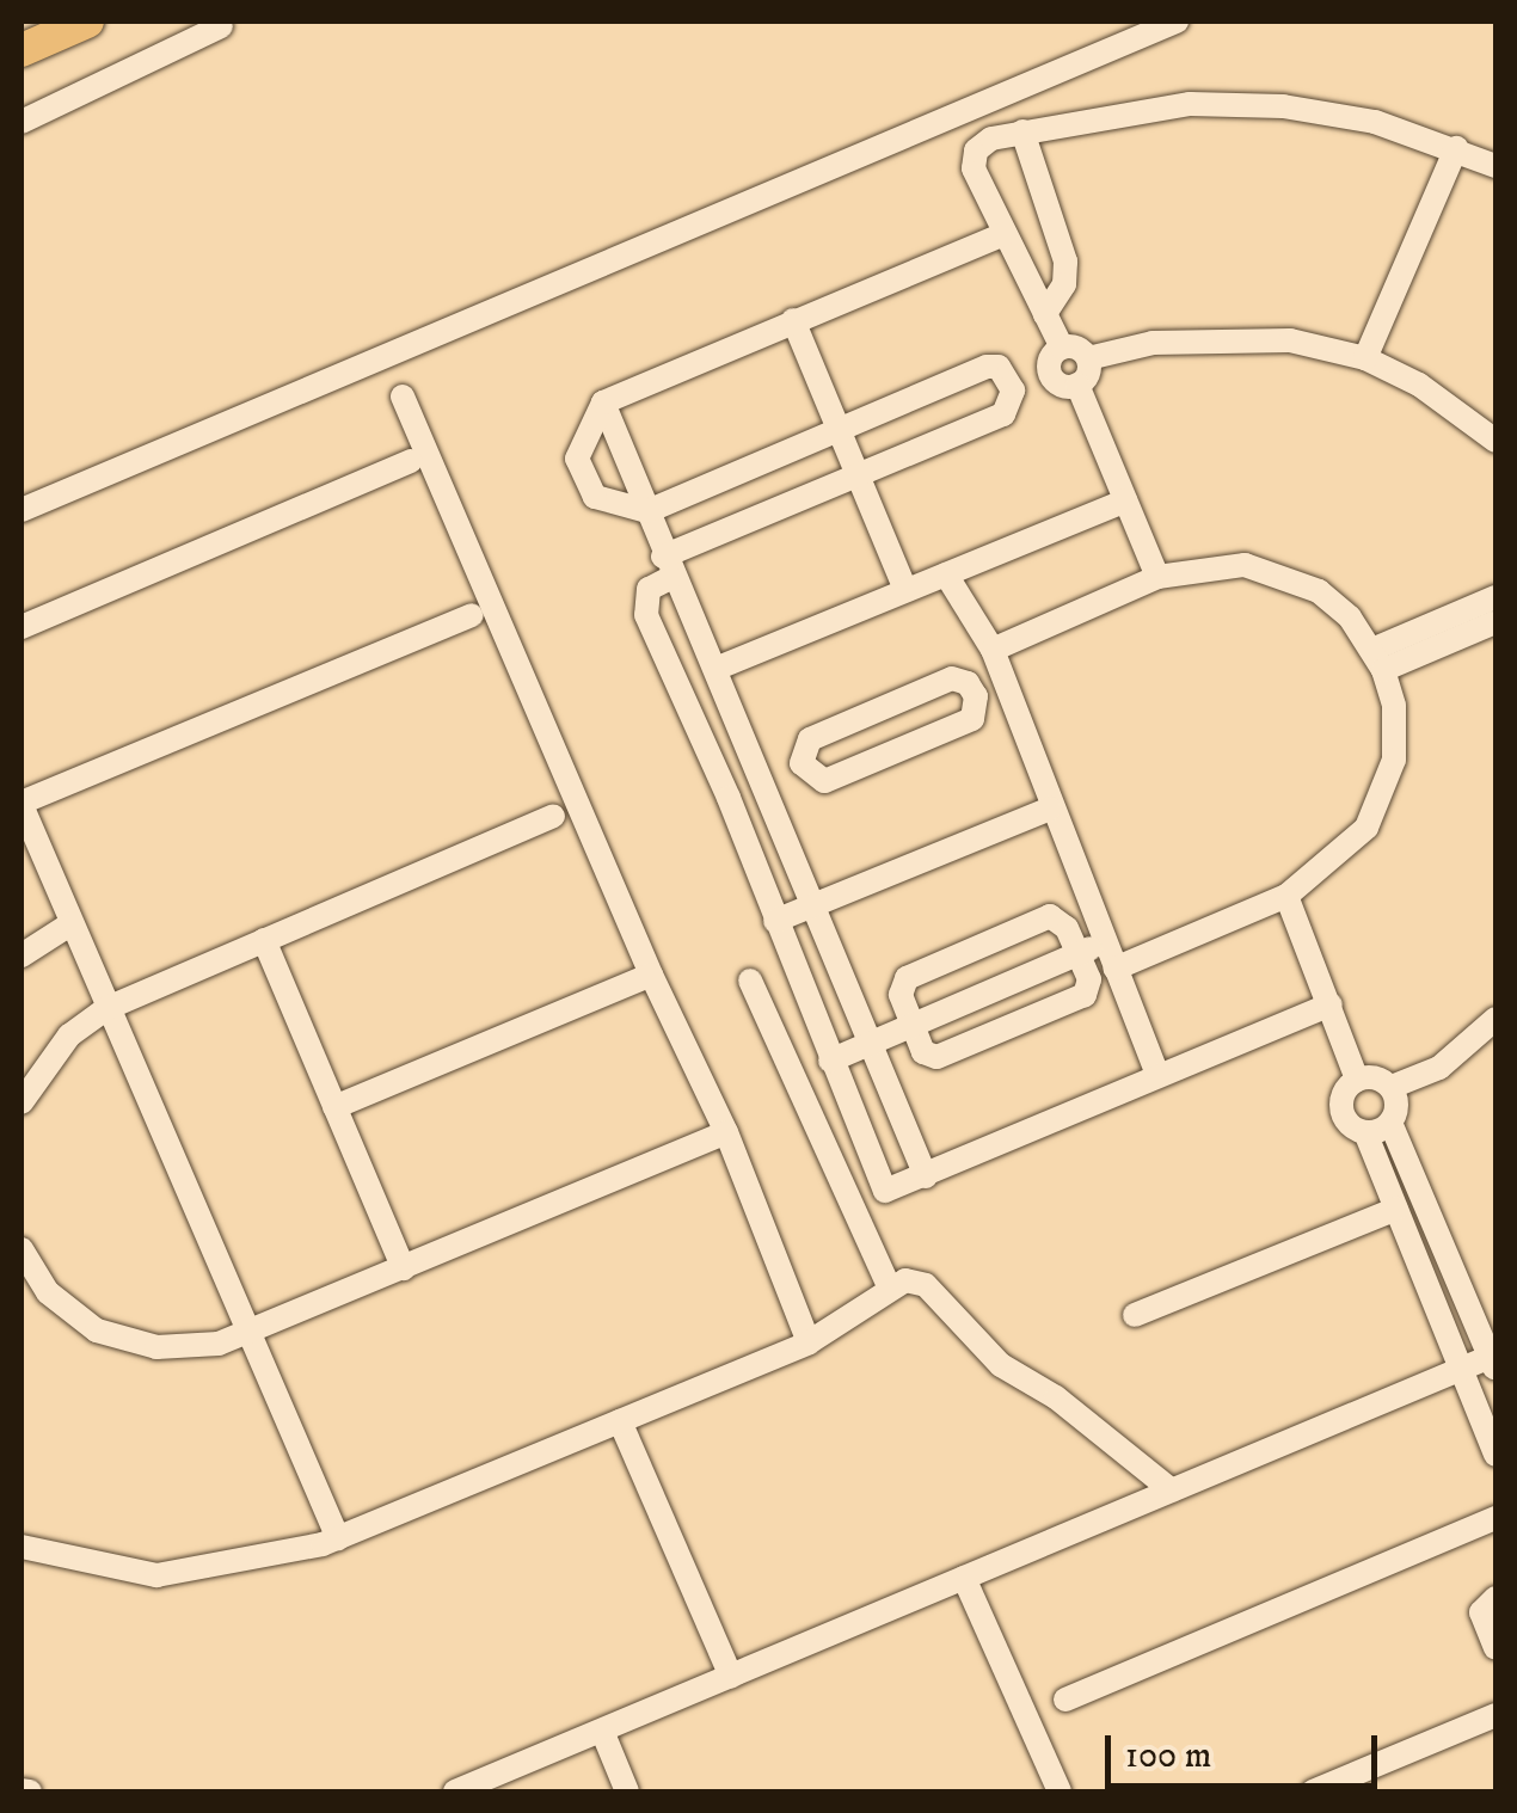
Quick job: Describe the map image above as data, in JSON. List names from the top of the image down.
{
  "scale_bar": "100 m"
}
